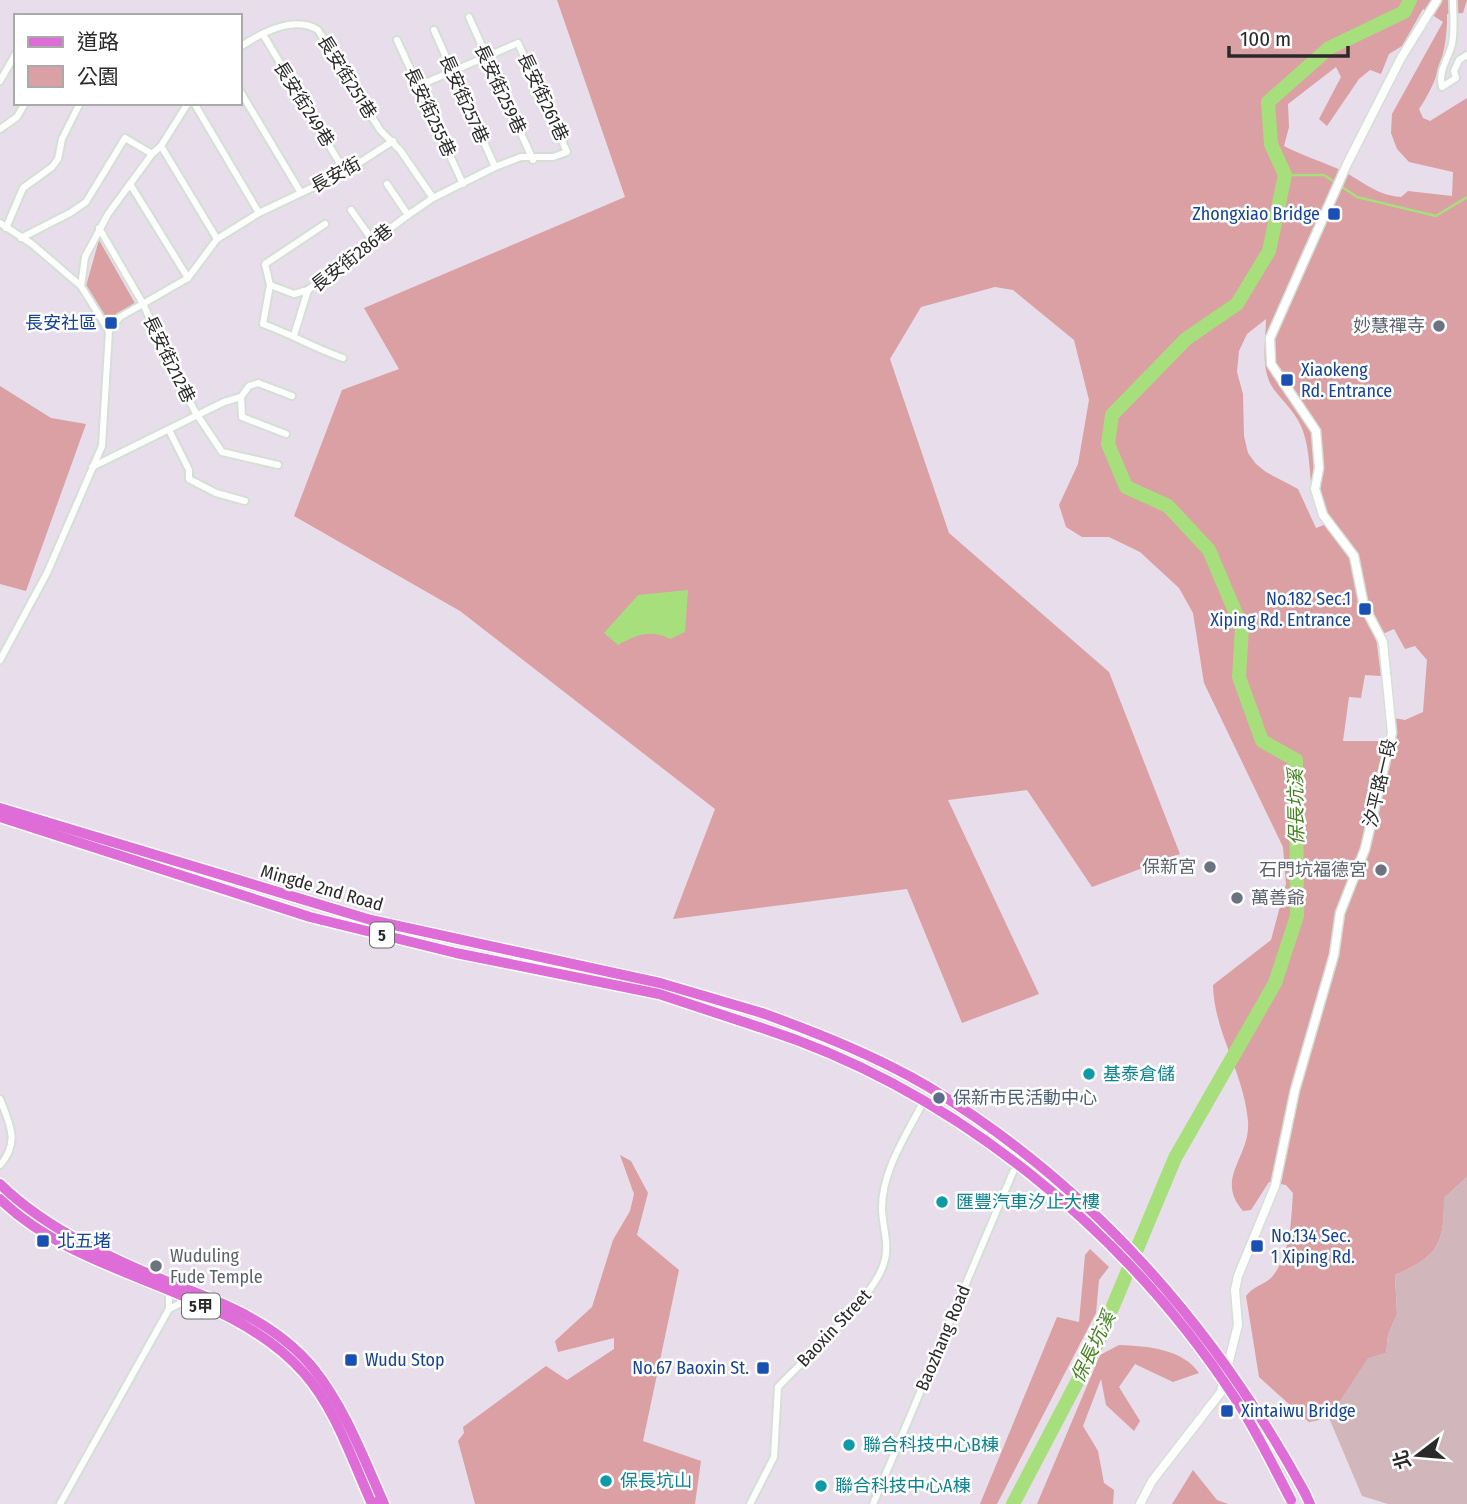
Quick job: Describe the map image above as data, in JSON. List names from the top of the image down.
{
  "streets": {
    "main road": ["Mingde 2nd Road", "5", "5甲"],
    "street": [
      "長安街251巷",
      "長安街259巷",
      "長安街261巷",
      "長安街257巷",
      "長安街249巷",
      "長安街255巷",
      "長安街",
      "長安街286巷",
      "長安街212巷",
      "汐平路一段",
      "Baoxin Street",
      "Baozhang Road"
    ]
  },
  "crossings": [
    ["長安街251巷", "長安街249巷"],
    ["長安街251巷", "長安街"],
    ["長安街259巷", "長安街261巷"],
    ["長安街249巷", "長安街"],
    ["長安街", "長安街212巷"]
  ],
  "water": ["保長坑溪"],
  "places": {
    "transit": [
      "Zhongxiao Bridge",
      "長安社區",
      "Xiaokeng Rd. Entrance",
      "No.182 Sec.1 Xiping Rd. Entrance",
      "北五堵",
      "No.134 Sec. 1 Xiping Rd.",
      "Wudu Stop",
      "No.67 Baoxin St.",
      "Xintaiwu Bridge"
    ],
    "other": [
      "妙慧禪寺",
      "保新宮",
      "石門坑福德宮",
      "萬善爺",
      "基泰倉儲",
      "保新市民活動中心",
      "匯豐汽車汐止大樓",
      "Wuduling Fude Temple",
      "聯合科技中心B棟",
      "保長坑山",
      "聯合科技中心A棟"
    ]
  },
  "legend": ["道路", "公園"],
  "scale_bar": "100 m",
  "north": "left"
}
